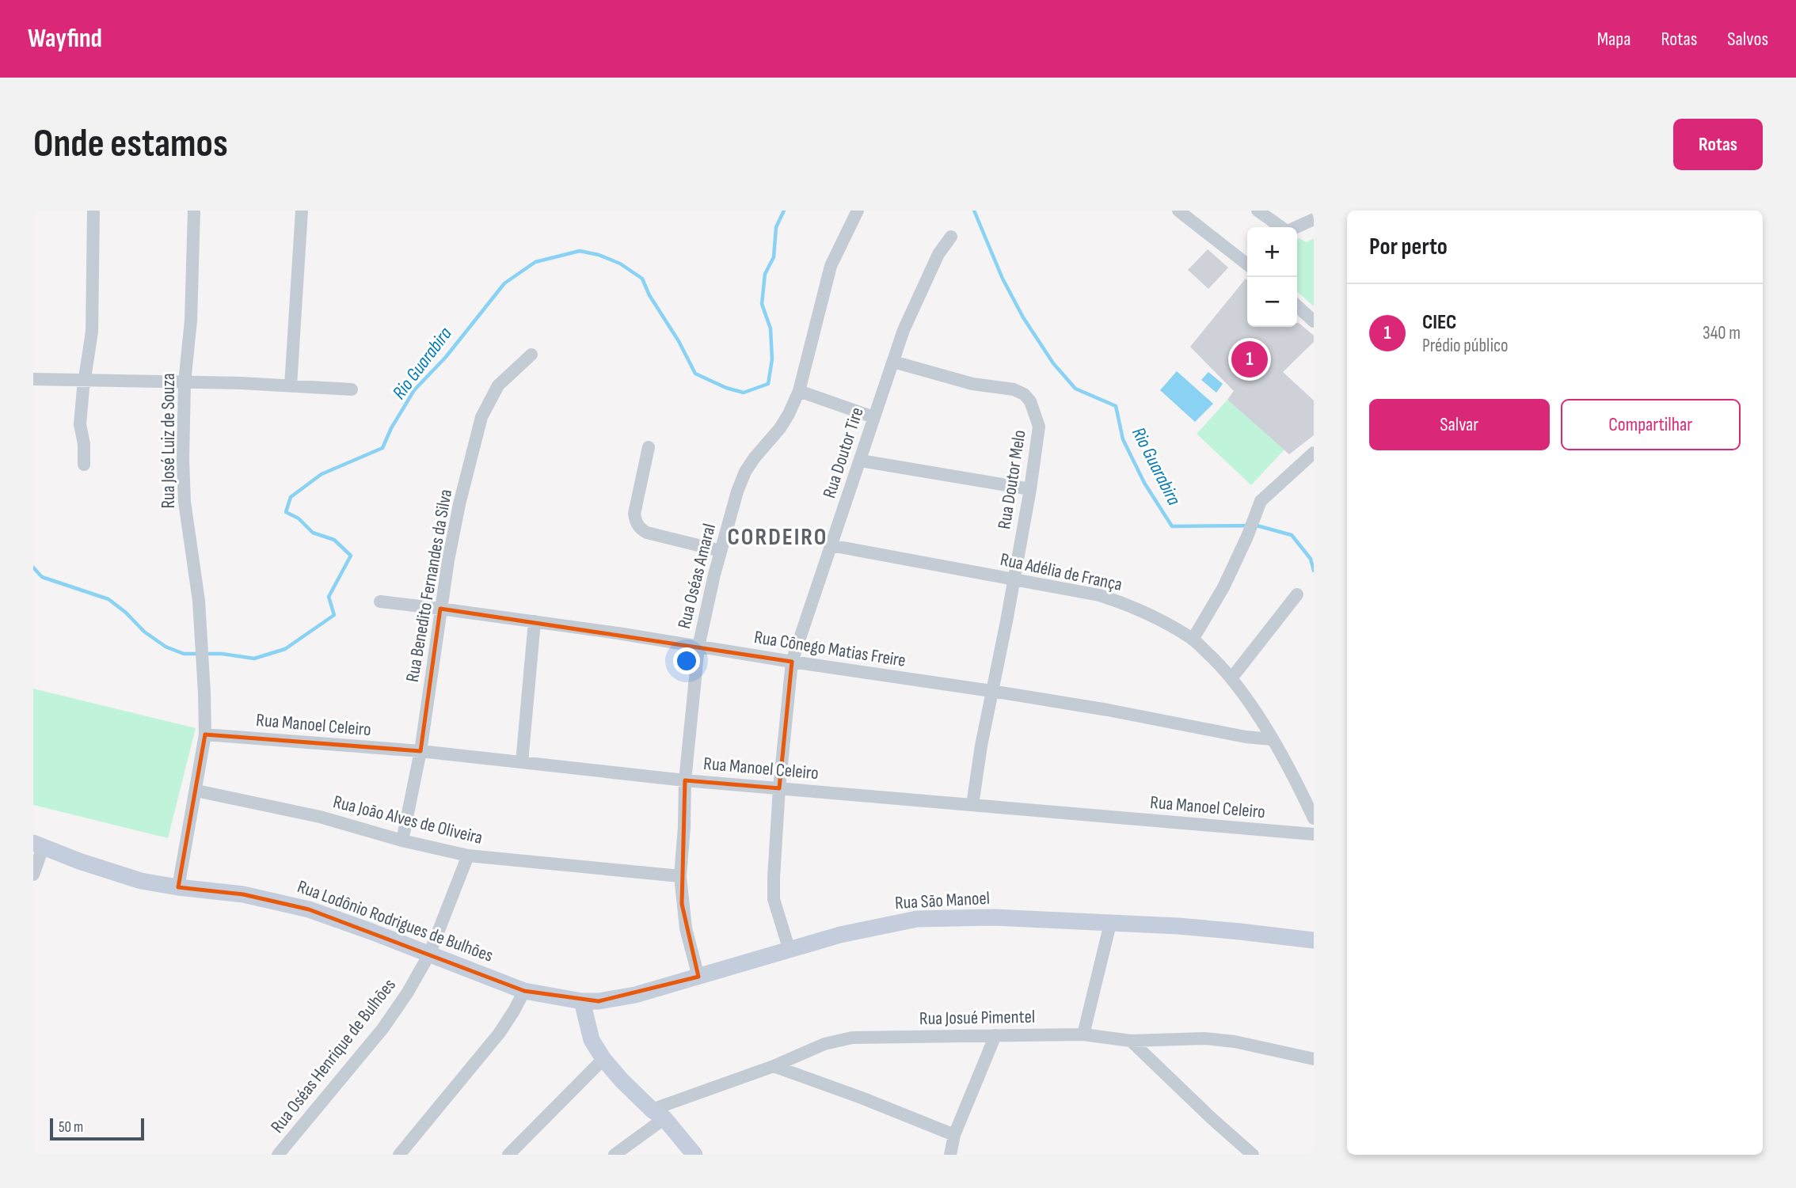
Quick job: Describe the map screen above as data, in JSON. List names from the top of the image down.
{
  "streets": {
    "main road": ["Rua São Manoel", "Rua Lodônio Rodrigues de Bulhões"],
    "street": [
      "Rua José Luiz de Souza",
      "Rua Doutor Tire",
      "Rua Doutor Melo",
      "Rua Adélia de França",
      "Rua Oséas Amaral",
      "Rua Benedito Fernandes da Silva",
      "Rua Cônego Matias Freire",
      "Rua Manoel Celeiro",
      "Rua João Alves de Oliveira",
      "Rua Josué Pimentel",
      "Rua Oséas Henrique de Bulhões"
    ]
  },
  "crossings": [
    ["Rua José Luiz de Souza", "Rua Manoel Celeiro"],
    ["Rua José Luiz de Souza", "Rua João Alves de Oliveira"],
    ["Rua José Luiz de Souza", "Rua Lodônio Rodrigues de Bulhões"],
    ["Rua Doutor Tire", "Rua Doutor Melo"],
    ["Rua Doutor Tire", "Rua Adélia de França"],
    ["Rua Doutor Tire", "Rua Cônego Matias Freire"],
    ["Rua Doutor Tire", "Rua Manoel Celeiro"],
    ["Rua Doutor Tire", "Rua São Manoel"],
    ["Rua Doutor Melo", "Rua Adélia de França"],
    ["Rua Doutor Melo", "Rua Cônego Matias Freire"],
    ["Rua Doutor Melo", "Rua Manoel Celeiro"],
    ["Rua Adélia de França", "Rua Cônego Matias Freire"],
    ["Rua Oséas Amaral", "Rua Cônego Matias Freire"],
    ["Rua Oséas Amaral", "Rua Manoel Celeiro"],
    ["Rua Oséas Amaral", "Rua João Alves de Oliveira"],
    ["Rua Oséas Amaral", "Rua São Manoel"],
    ["Rua Benedito Fernandes da Silva", "Rua Cônego Matias Freire"],
    ["Rua Benedito Fernandes da Silva", "Rua Manoel Celeiro"],
    ["Rua Benedito Fernandes da Silva", "Rua João Alves de Oliveira"],
    ["Rua João Alves de Oliveira", "Rua Oséas Henrique de Bulhões"],
    ["Rua São Manoel", "Rua Lodônio Rodrigues de Bulhões"],
    ["Rua Lodônio Rodrigues de Bulhões", "Rua Oséas Henrique de Bulhões"]
  ],
  "districts": ["CORDEIRO"],
  "water": ["Rio Guarabira"],
  "scale_bar": "50 m",
  "page": {
    "header": "Wayfind",
    "nav": ["Mapa", "Rotas", "Salvos"],
    "buttons": [
      "Rotas",
      ["Salvar", "Compartilhar"]
    ],
    "title": "Onde estamos",
    "heading": "Por perto",
    "map_buttons": ["+", "−"],
    "list": [
      {
        "mark": "1",
        "name": "CIEC",
        "note": "Prédio público",
        "value": "340 m"
      }
    ],
    "pins": "1",
    "scale": "50 m"
  }
}
